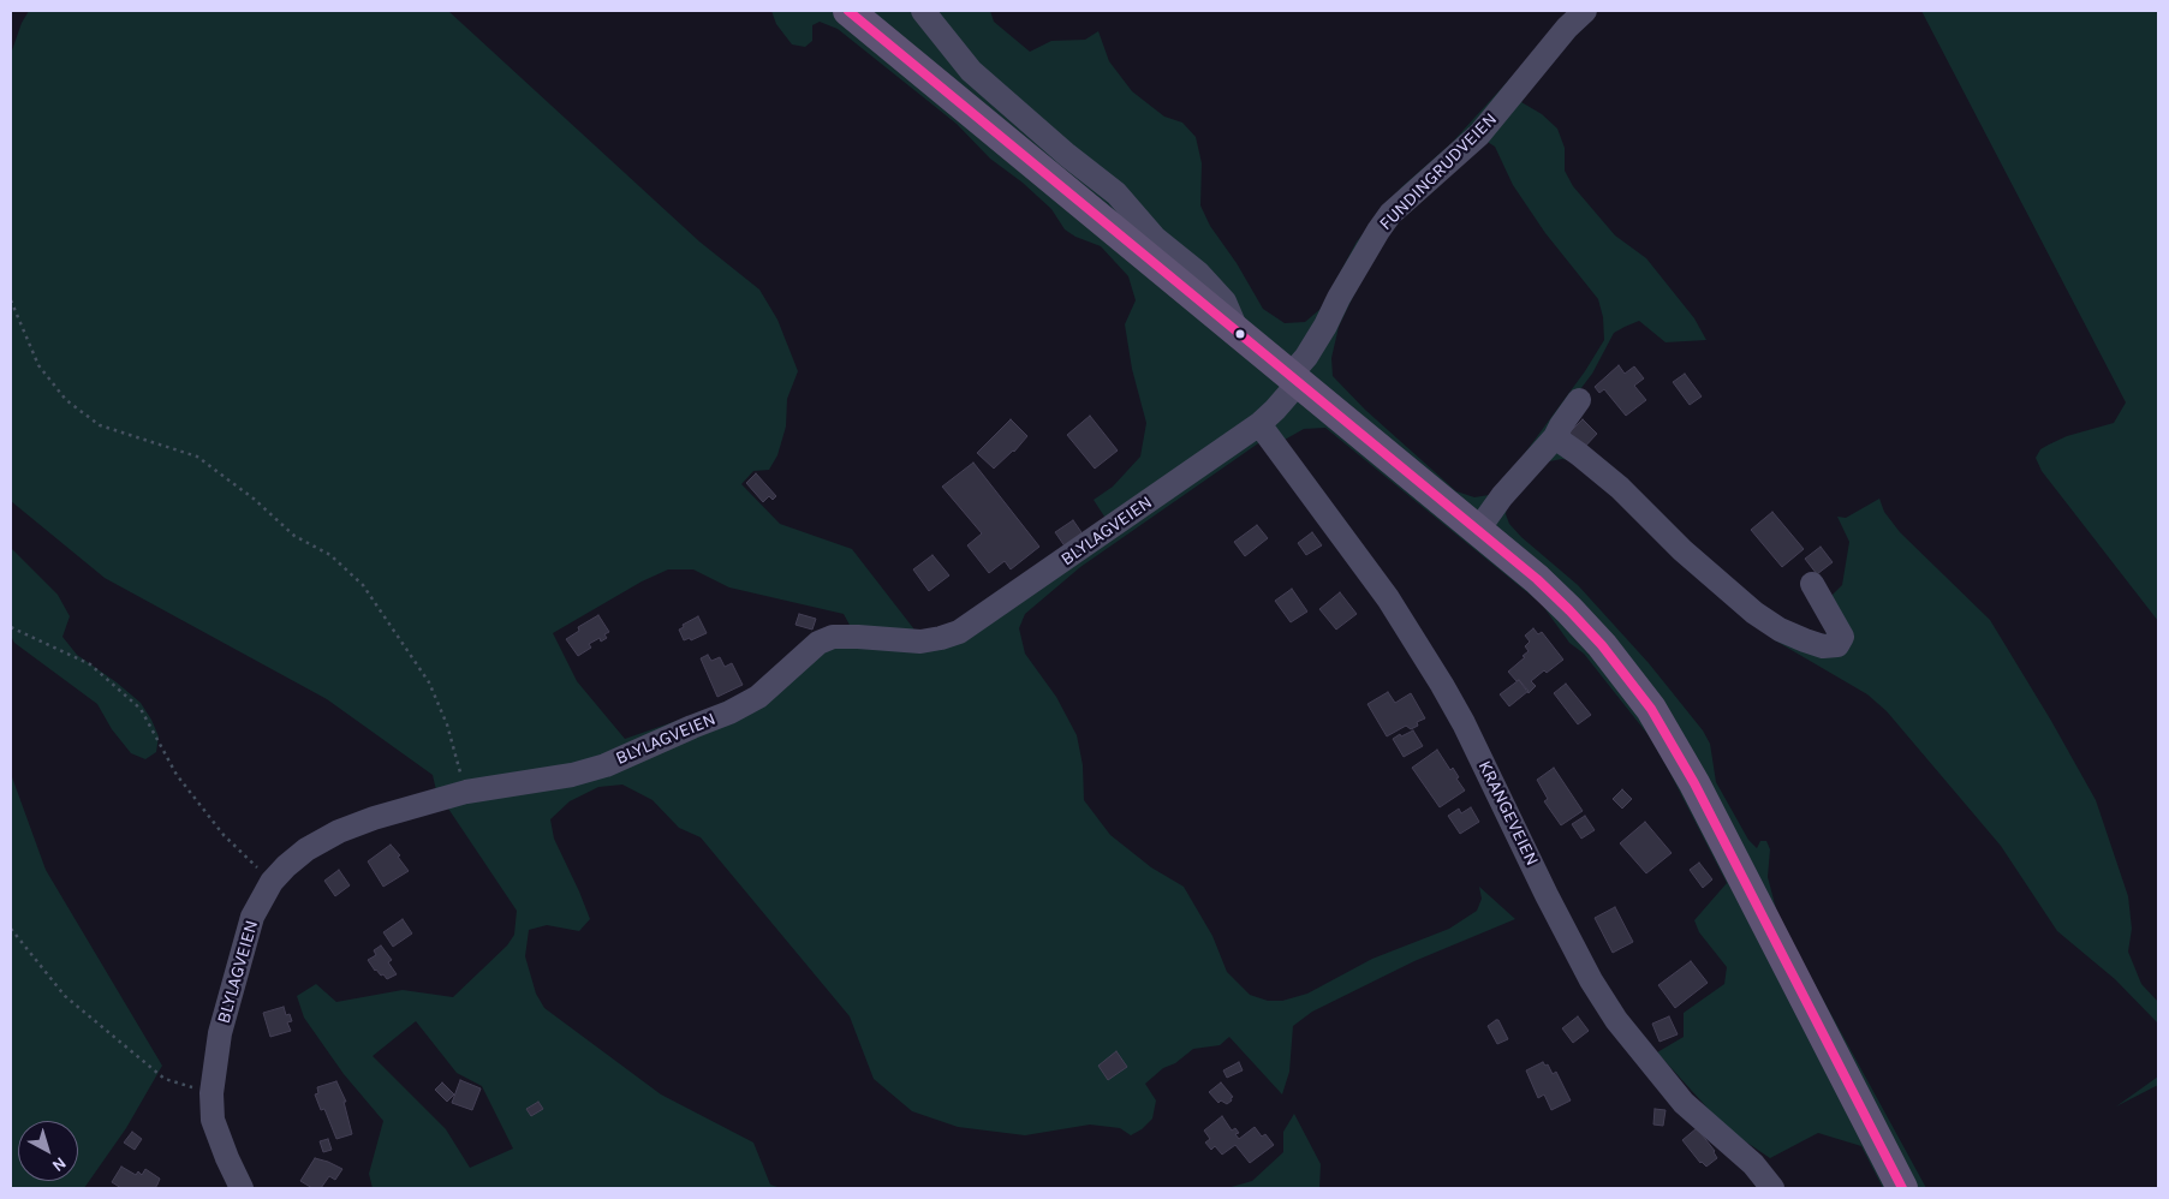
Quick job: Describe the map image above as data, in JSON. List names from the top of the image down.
{
  "streets": {
    "street": ["FUNDINGRUDVEIEN", "BLYLAGVEIEN", "KRANGEVEIEN"]
  },
  "crossings": [
    ["FUNDINGRUDVEIEN", "BLYLAGVEIEN"],
    ["BLYLAGVEIEN", "KRANGEVEIEN"]
  ],
  "north": "bottom right"
}
